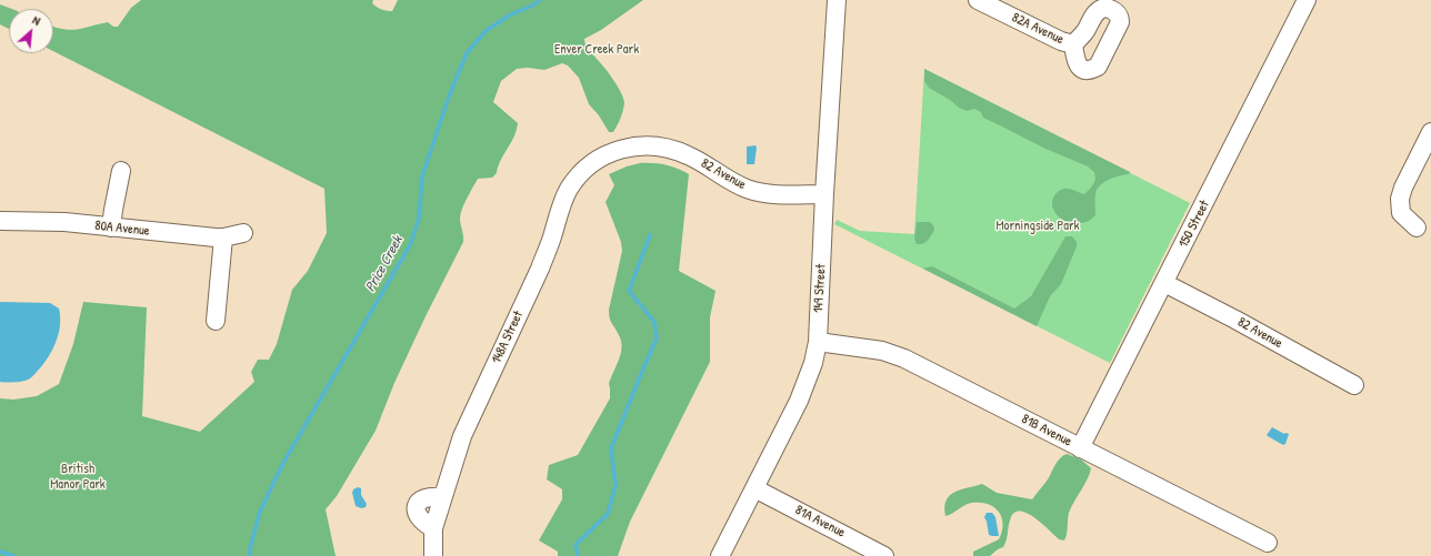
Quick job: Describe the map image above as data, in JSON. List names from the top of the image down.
{
  "streets": {
    "street": [
      "82A Avenue",
      "82 Avenue",
      "150 Street",
      "80A Avenue",
      "149 Street",
      "148A Street",
      "81B Avenue",
      "81A Avenue"
    ]
  },
  "crossings": [
    ["82 Avenue", "150 Street"],
    ["82 Avenue", "149 Street"],
    ["82 Avenue", "148A Street"],
    ["150 Street", "81B Avenue"],
    ["149 Street", "81B Avenue"],
    ["149 Street", "81A Avenue"]
  ],
  "water": ["Price Creek"],
  "parks": ["Enver Creek Park", "Morningside Park", "British Manor Park"],
  "north": "top right"
}
